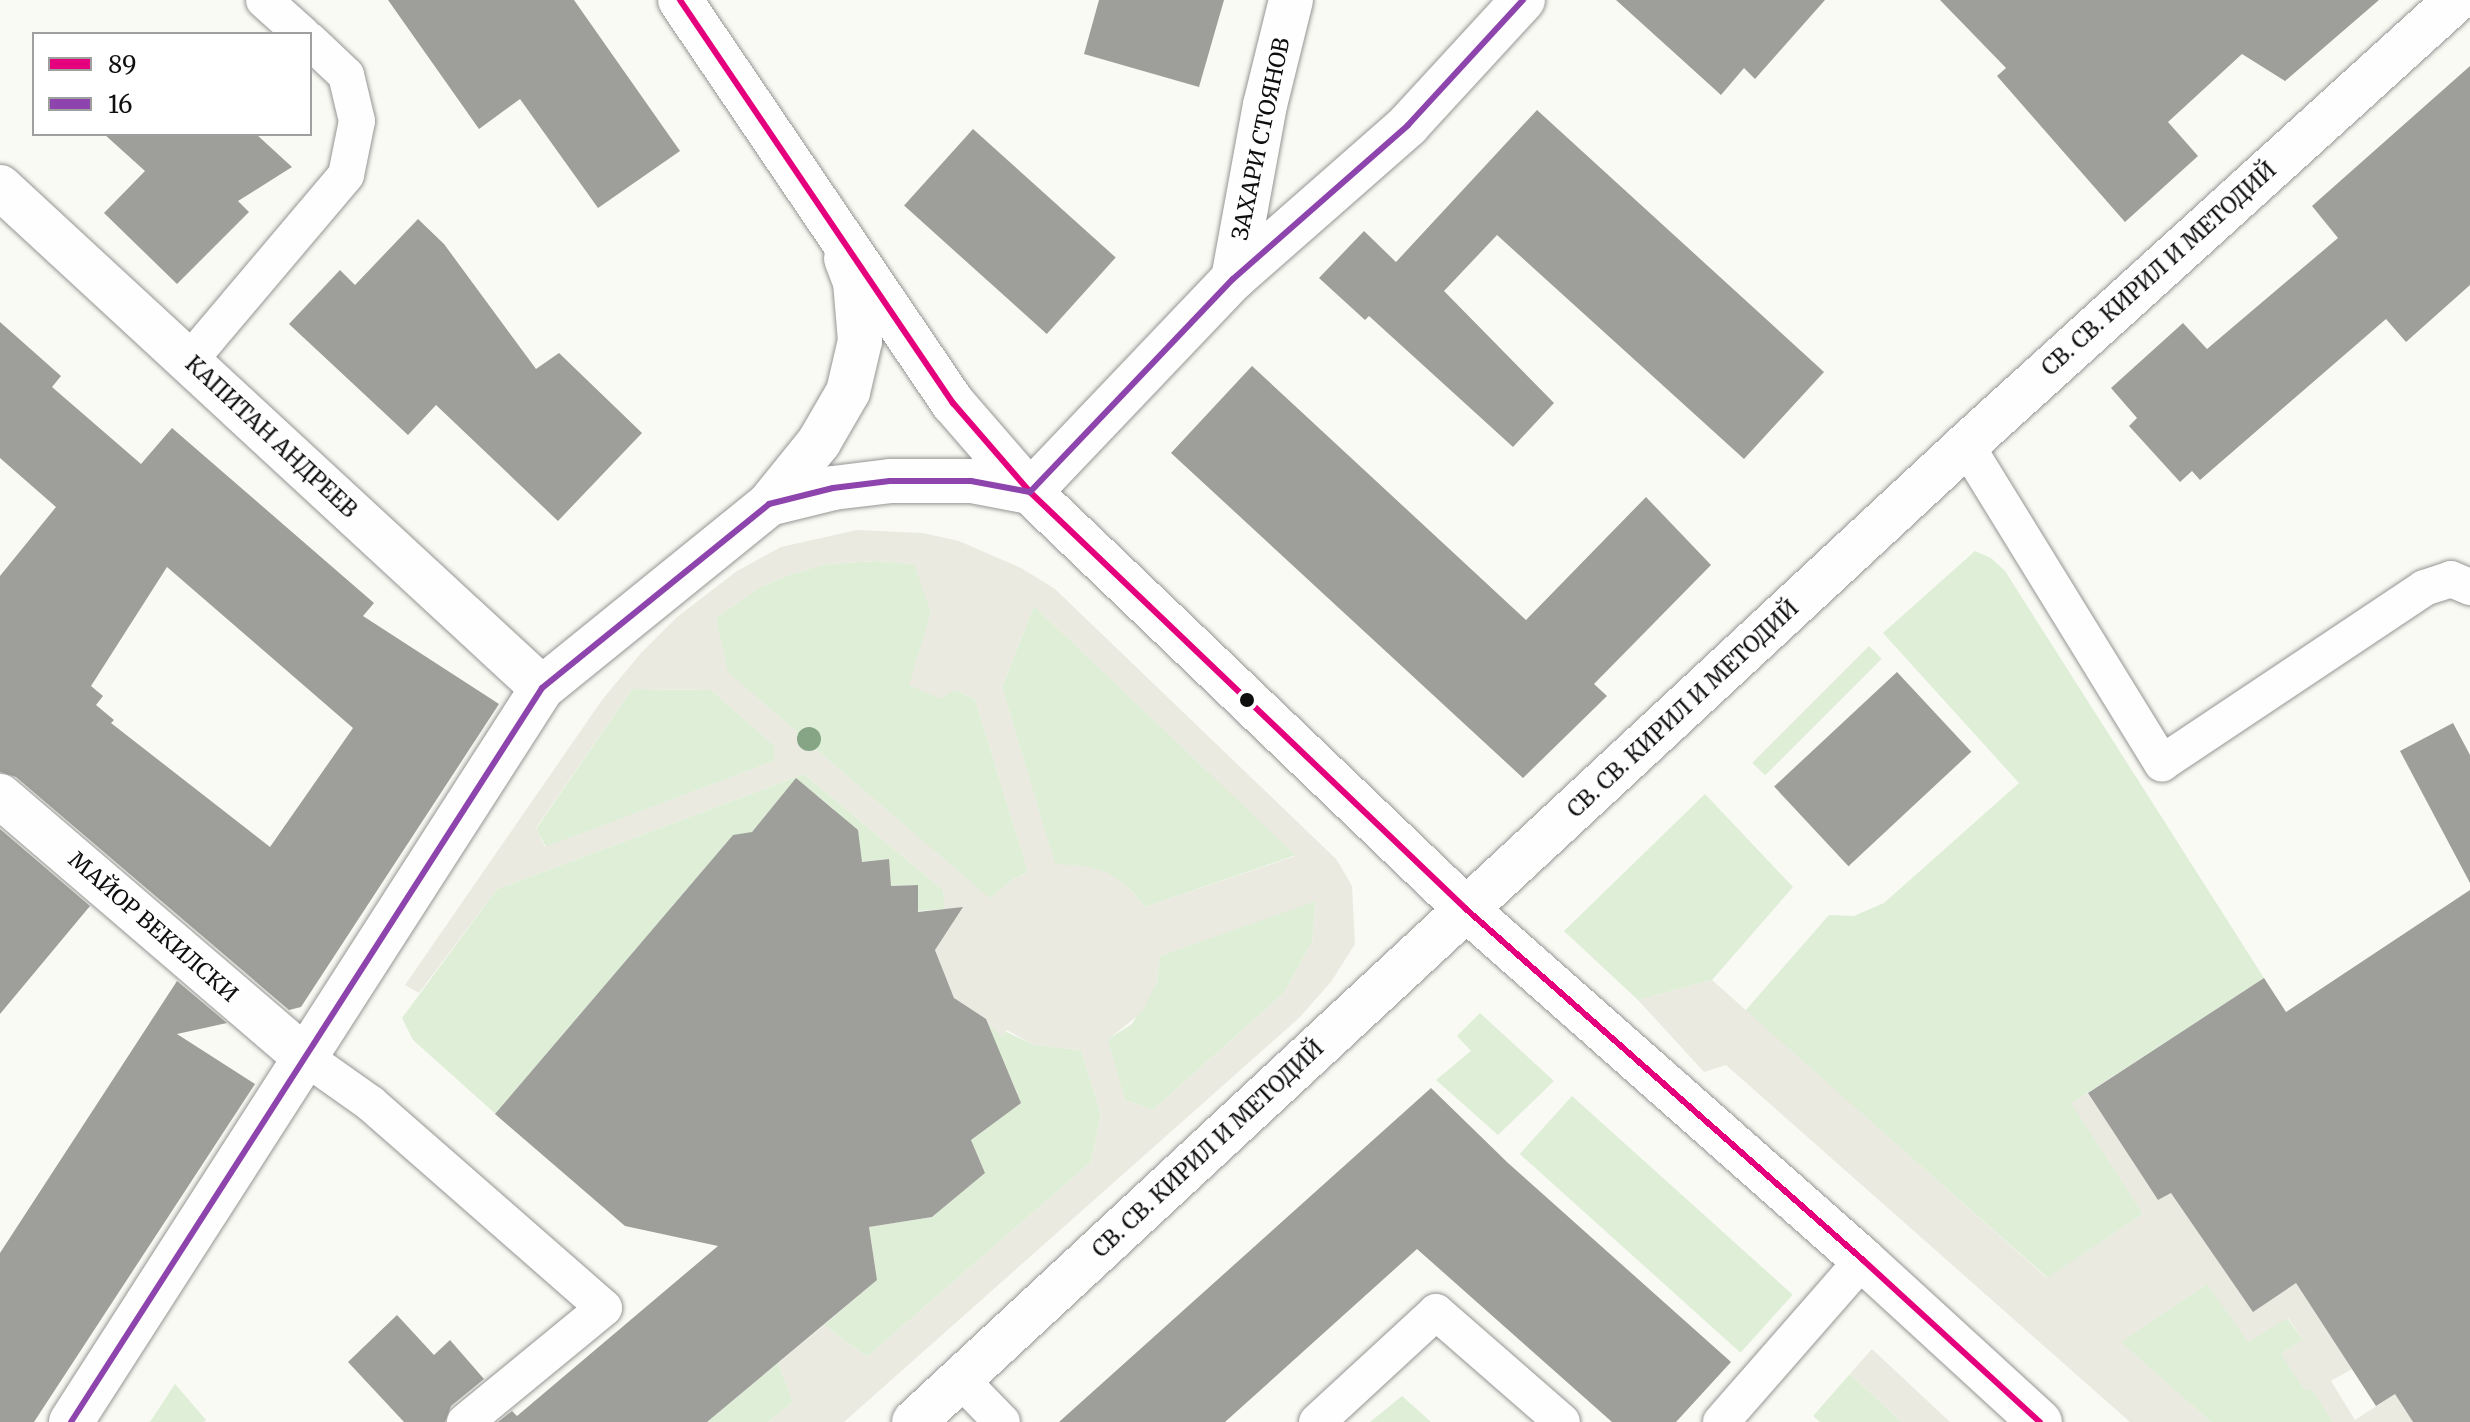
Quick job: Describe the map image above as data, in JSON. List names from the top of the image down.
{
  "streets": {
    "street": [
      "ЗАХАРИ СТОЯНОВ",
      "СВ. СВ. КИРИЛ И МЕТОДИЙ",
      "КАПИТАН АНДРЕЕВ",
      "МАЙОР ВЕКИЛСКИ"
    ]
  },
  "lines": ["transit line 89", "transit line 16"],
  "legend": ["89", "16"]
}
